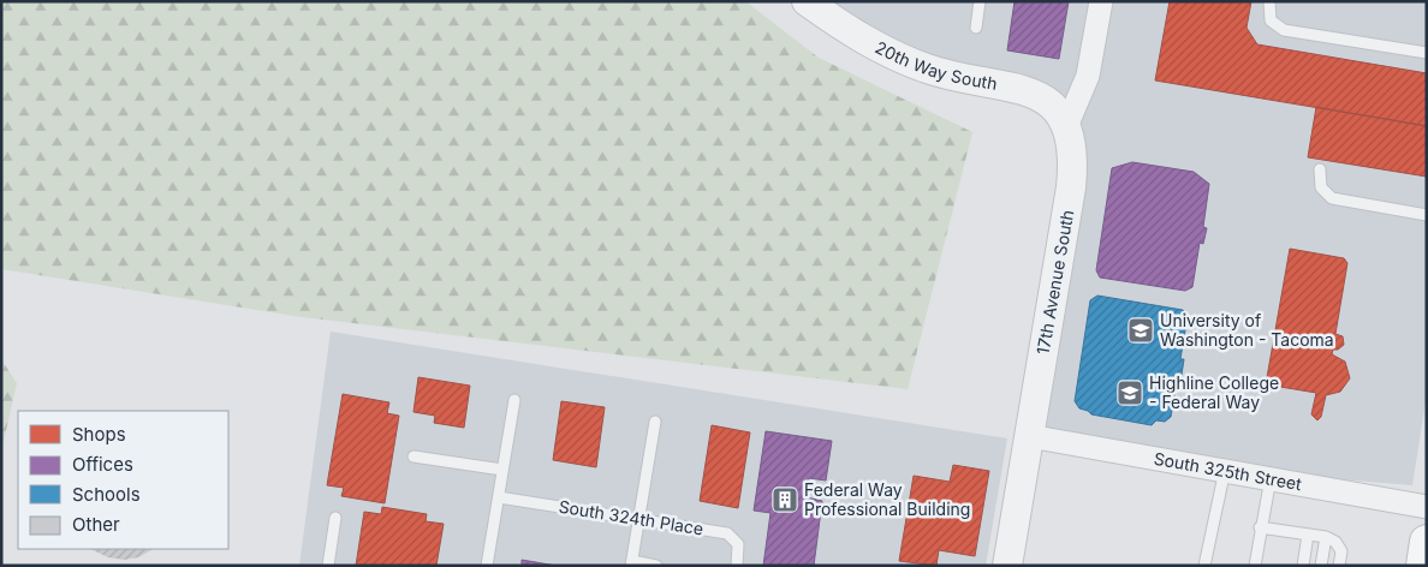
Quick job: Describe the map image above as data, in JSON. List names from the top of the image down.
{
  "streets": {
    "street": ["20th Way South", "17th Avenue South", "South 325th Street"],
    "lane": ["South 324th Place"]
  },
  "crossings": [
    ["20th Way South", "17th Avenue South"],
    ["17th Avenue South", "South 325th Street"]
  ],
  "places": {
    "school or university": ["University of Washington - Tacoma", "Highline College - Federal Way"],
    "building": ["Federal Way Professional Building"]
  },
  "legend": [
    "Shops",
    "Offices",
    "Schools",
    "Other"
  ]
}
